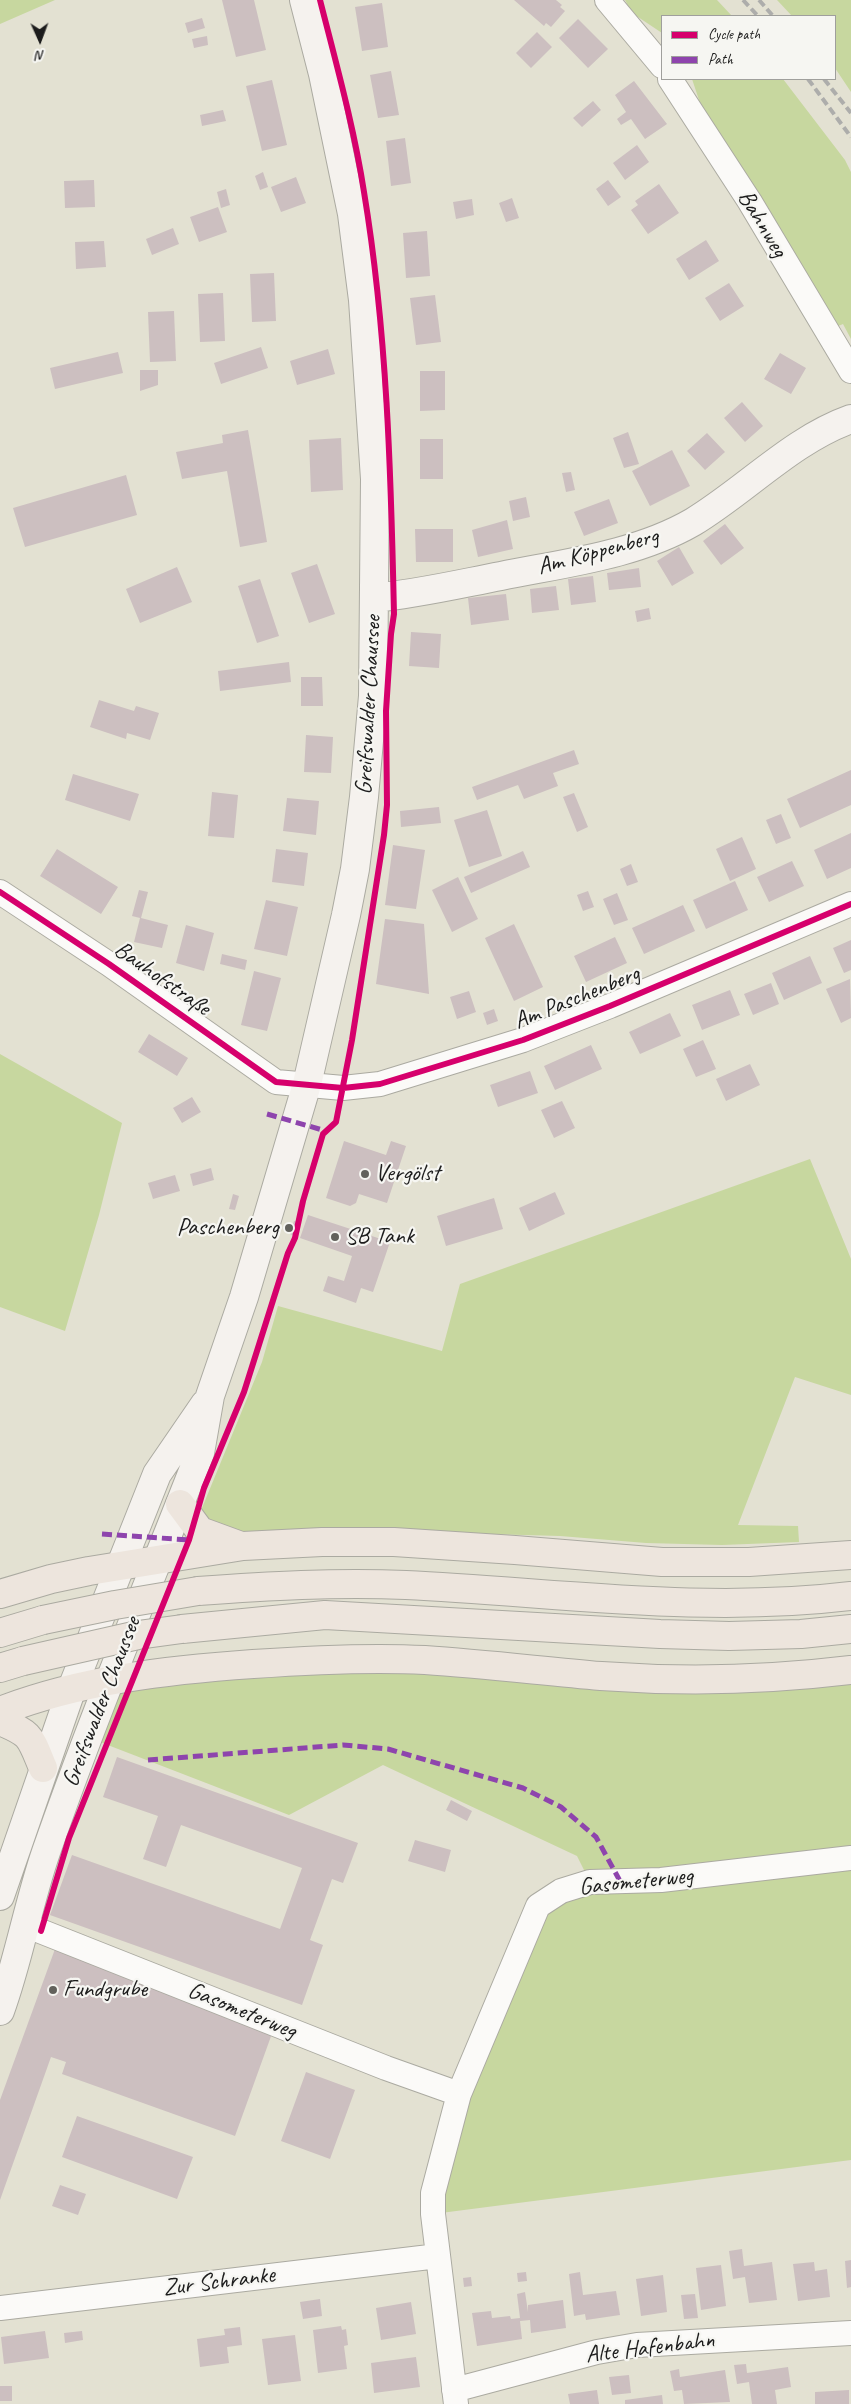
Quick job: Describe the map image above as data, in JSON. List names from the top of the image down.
{
  "streets": {
    "main road": ["Am Köppenberg", "Greifswalder Chaussee"],
    "street": [
      "Bahnweg",
      "Bauhofstraße",
      "Am Paschenberg",
      "Gasometerweg",
      "Zur Schranke",
      "Alte Hafenbahn"
    ]
  },
  "crossings": [
    ["Am Köppenberg", "Greifswalder Chaussee"],
    ["Greifswalder Chaussee", "Bauhofstraße"],
    ["Greifswalder Chaussee", "Am Paschenberg"],
    ["Greifswalder Chaussee", "Gasometerweg"],
    ["Bauhofstraße", "Am Paschenberg"],
    ["Gasometerweg", "Zur Schranke"],
    ["Gasometerweg", "Alte Hafenbahn"]
  ],
  "places": [
    "Vergölst",
    "Paschenberg",
    "SB Tank",
    "Fundgrube"
  ],
  "legend": ["Cycle path", "Path"],
  "north": "bottom"
}
